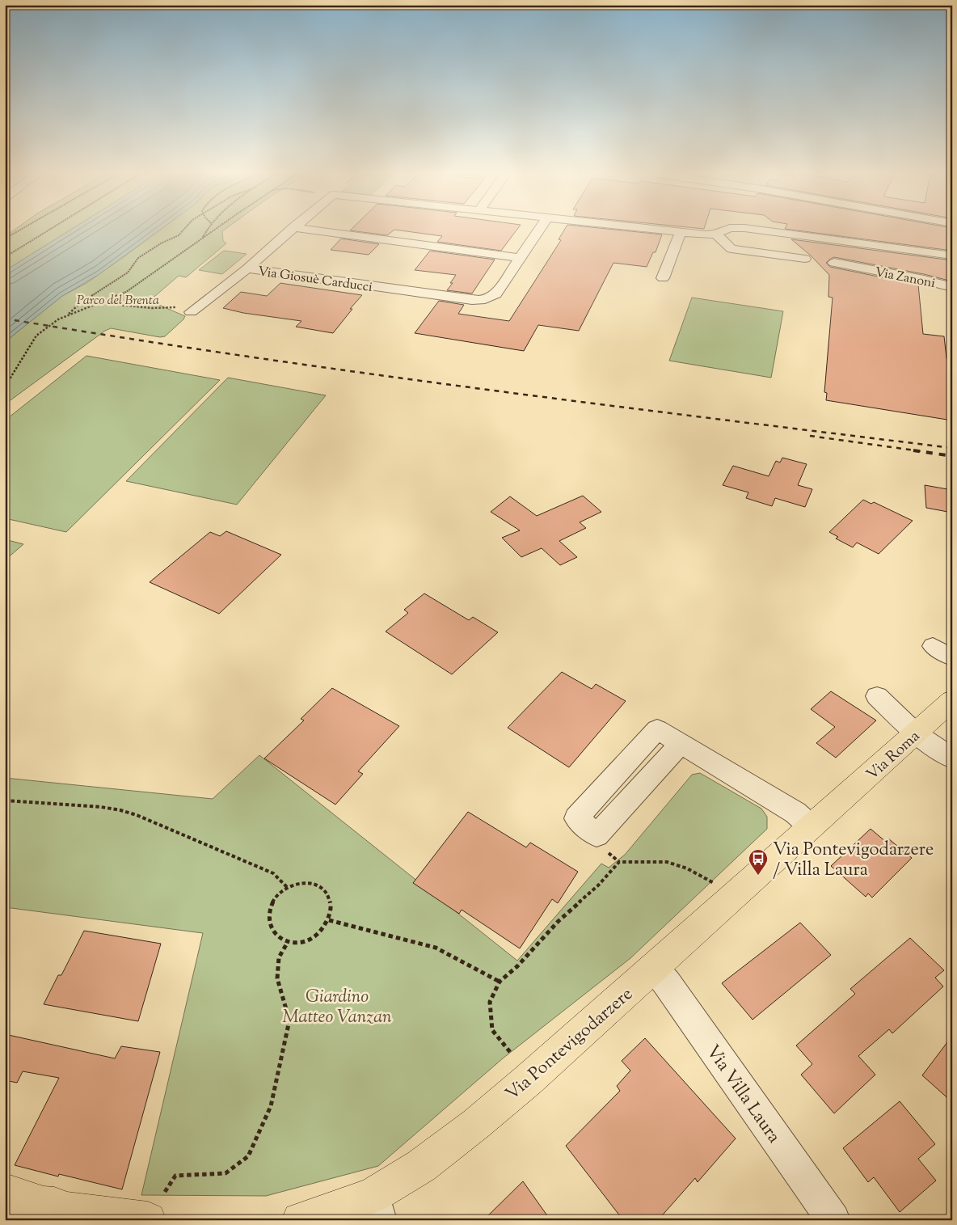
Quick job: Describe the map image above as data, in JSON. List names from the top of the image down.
{
  "streets": {
    "main road": ["Via Roma", "Via Pontevigodarzere"],
    "street": ["Via Zanoni", "Via Giosuè Carducci", "Via Villa Laura"]
  },
  "crossings": [
    ["Via Roma", "Via Pontevigodarzere"],
    ["Via Pontevigodarzere", "Via Villa Laura"]
  ],
  "parks": ["Parco del Brenta", "Giardino Matteo Vanzan"],
  "places": {
    "bus stop": ["Via Pontevigodarzere / Villa Laura"]
  }
}
